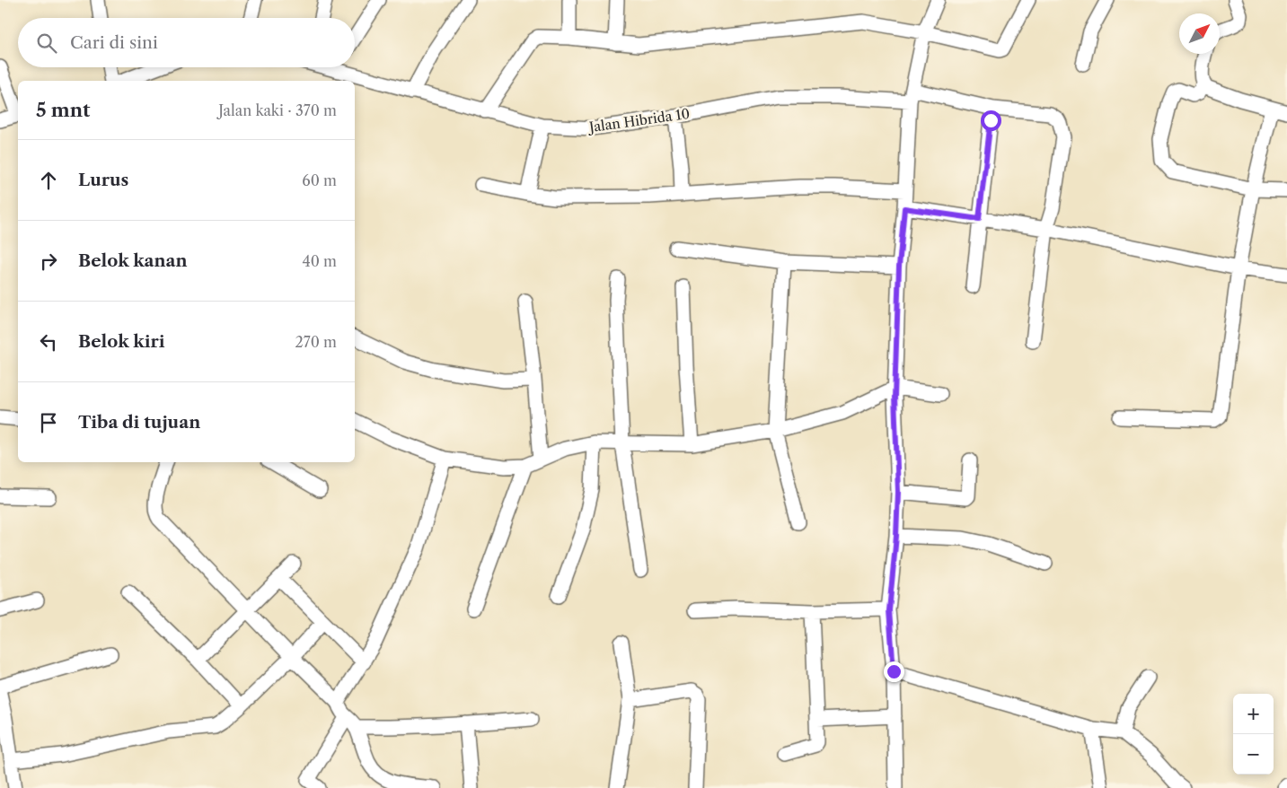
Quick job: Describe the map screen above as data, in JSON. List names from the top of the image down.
{
  "streets": {
    "street": ["Jalan Hibrida 10"]
  },
  "north": "top right",
  "page": {
    "search": "Cari di sini",
    "heading": ["5 mnt", "Jalan kaki · 370 m"],
    "list": [
      ["Lurus", "60 m"],
      ["Belok kanan", "40 m"],
      ["Belok kiri", "270 m"],
      "Tiba di tujuan"
    ],
    "map_buttons": ["+", "−"]
  }
}
